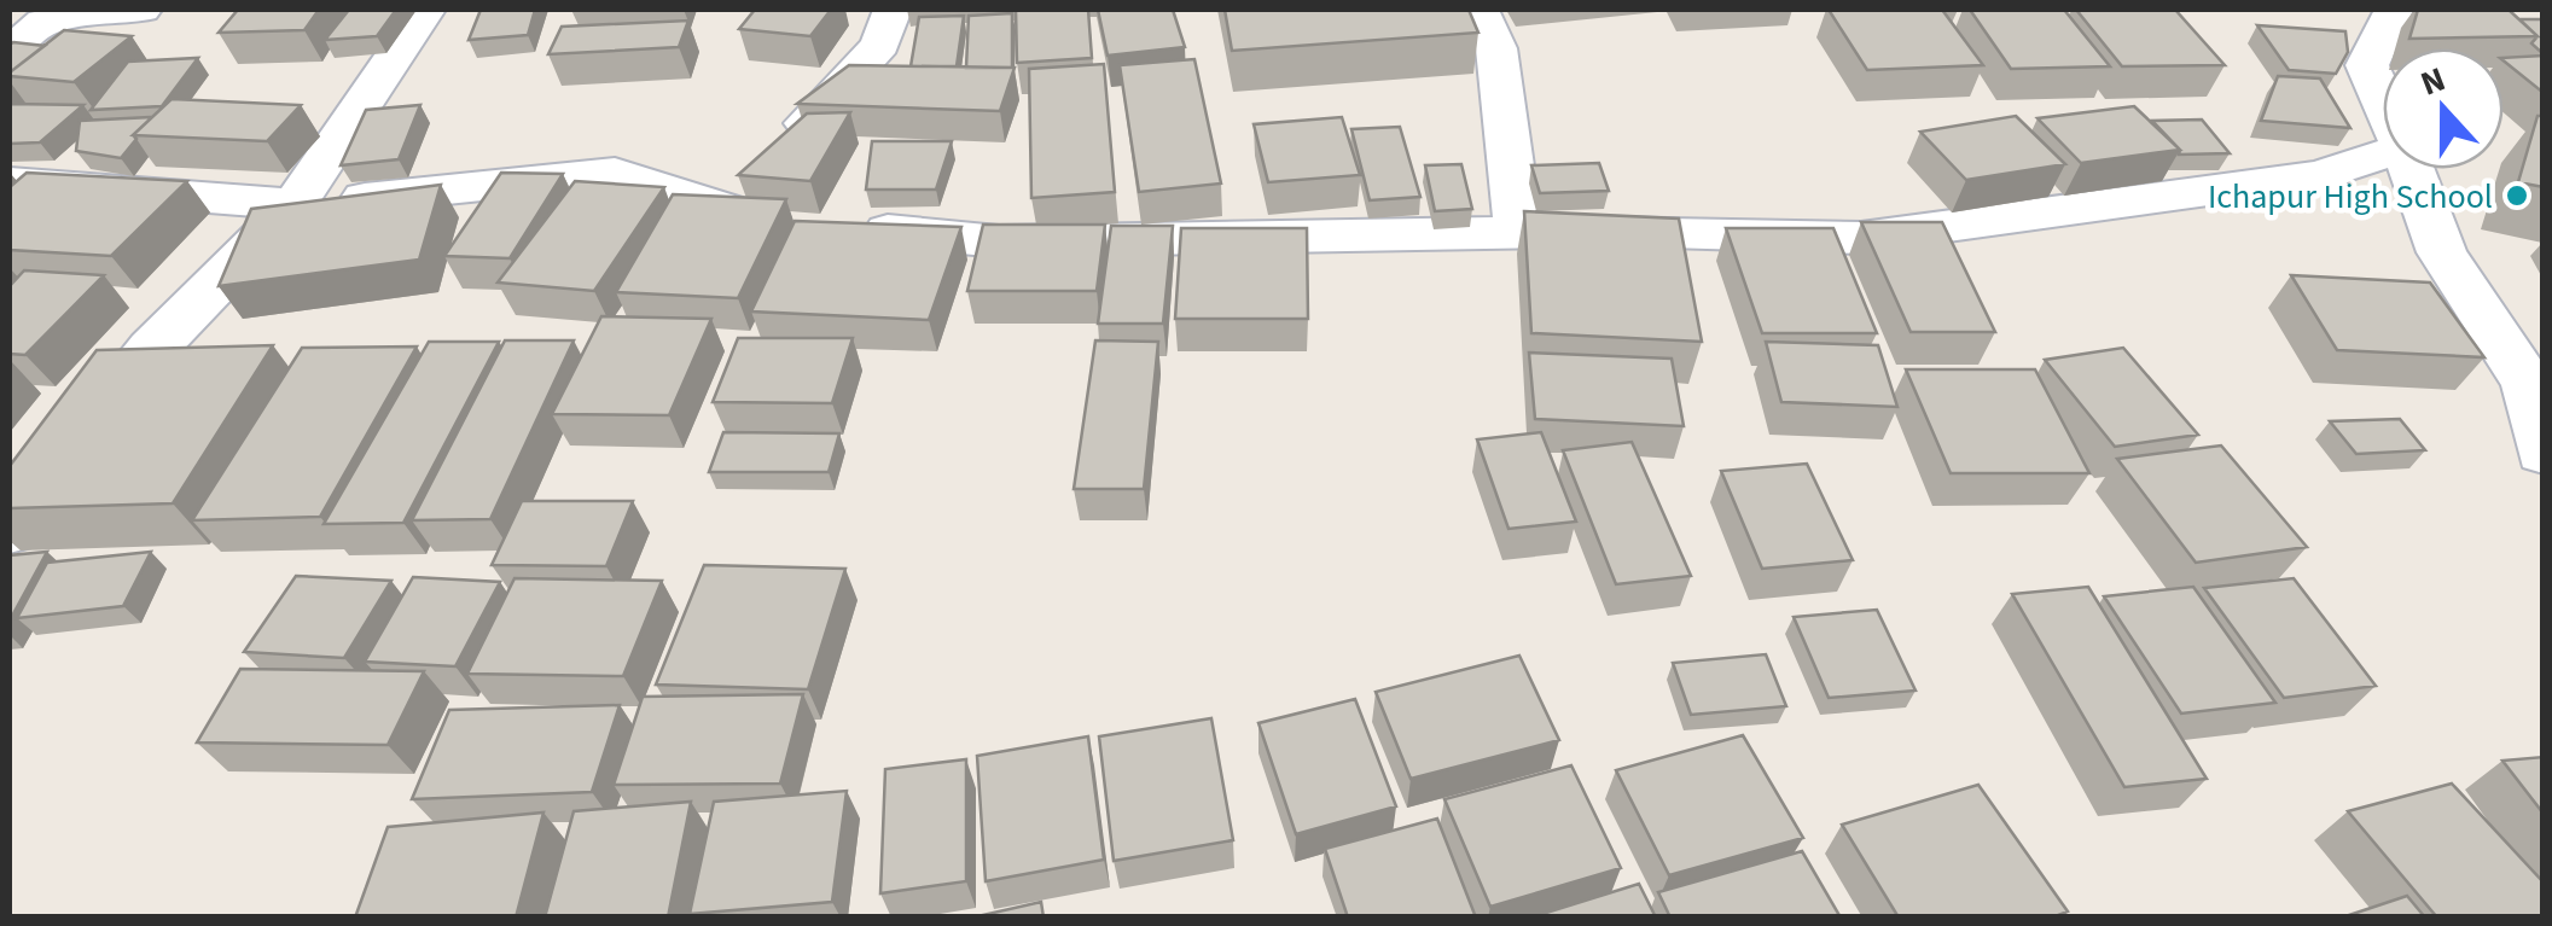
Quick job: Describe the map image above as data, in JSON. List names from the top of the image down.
{
  "places": ["Ichapur High School"],
  "north": "top"
}
